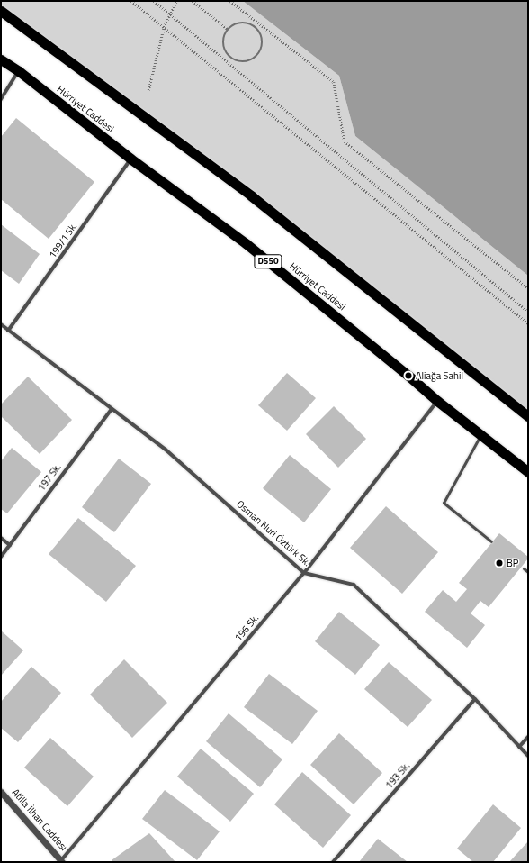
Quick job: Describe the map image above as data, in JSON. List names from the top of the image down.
{
  "streets": {
    "highway": ["Hürriyet Caddesi", "D550"],
    "street": [
      "199/1 Sk.",
      "197 Sk.",
      "Osman Nuri Öztürk Sk.",
      "196 Sk.",
      "193 Sk.",
      "Atilla İlhan Caddesi"
    ]
  },
  "crossings": [
    ["Hürriyet Caddesi", "199/1 Sk."],
    ["Hürriyet Caddesi", "196 Sk."],
    ["199/1 Sk.", "Osman Nuri Öztürk Sk."],
    ["197 Sk.", "Osman Nuri Öztürk Sk."],
    ["Osman Nuri Öztürk Sk.", "196 Sk."],
    ["Osman Nuri Öztürk Sk.", "193 Sk."],
    ["196 Sk.", "Atilla İlhan Caddesi"]
  ],
  "places": ["Aliağa Sahil", "BP"]
}
